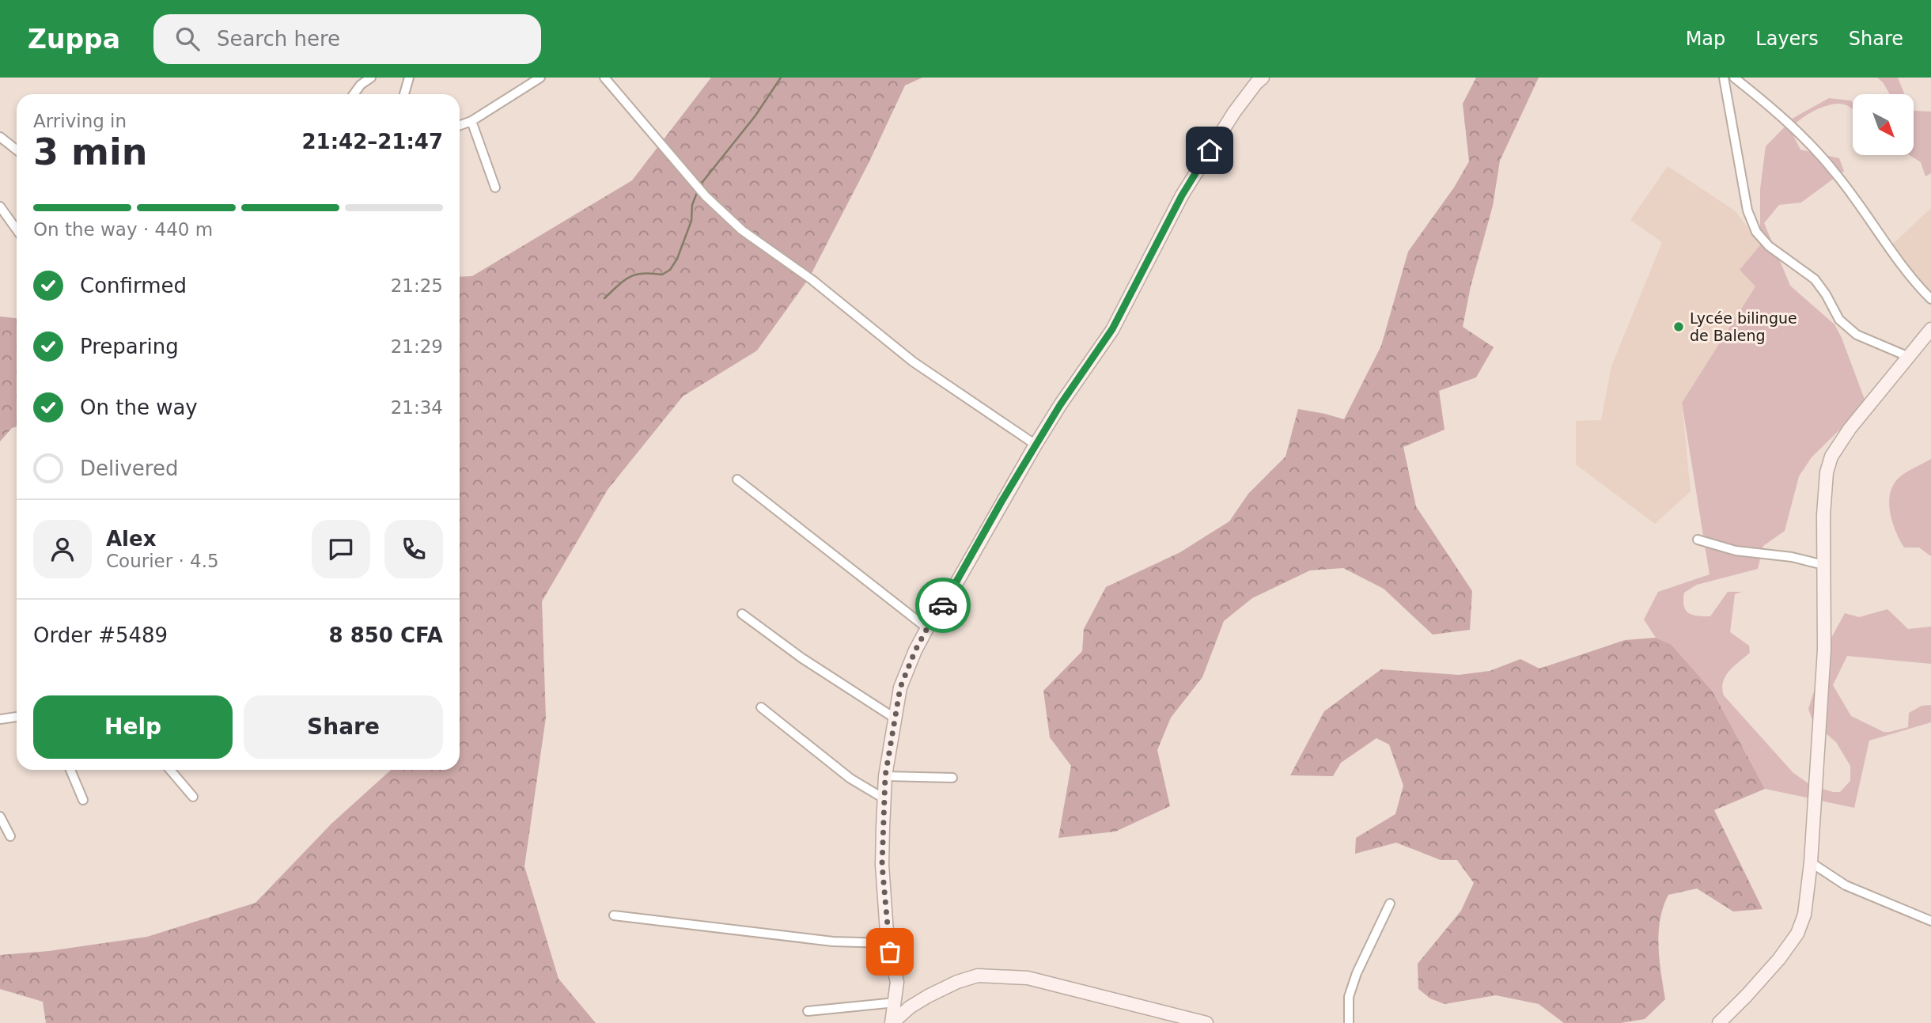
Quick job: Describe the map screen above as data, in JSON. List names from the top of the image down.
{
  "places": ["Lycée bilingue de Baleng"],
  "north": "bottom right",
  "page": {
    "header": "Zuppa",
    "search": "Search here",
    "nav": ["Map", "Layers", "Share"],
    "heading": ["3 min", "Arriving in", "21:42–21:47"],
    "panel": [
      "Alex",
      "Courier · 4.5",
      "Order #5489",
      "8 850 CFA"
    ],
    "bar": "On the way · 440 m",
    "list": [
      ["Confirmed", "21:25"],
      ["Preparing", "21:29"],
      ["On the way", "21:34"],
      "Delivered"
    ],
    "buttons": ["Help", "Share"]
  }
}
